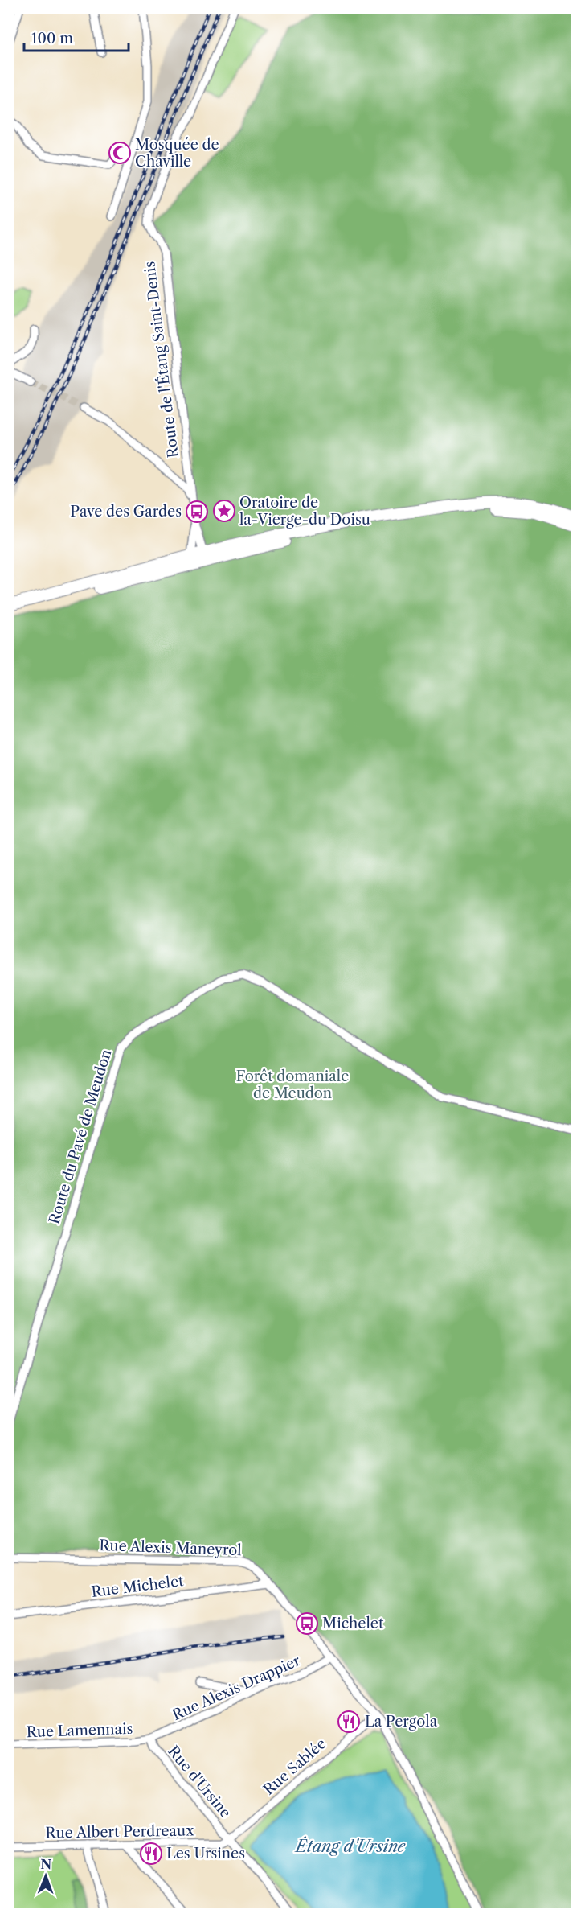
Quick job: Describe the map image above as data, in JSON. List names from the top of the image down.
{
  "streets": {
    "street": [
      "Route de l'Étang Saint-Denis",
      "Route du Pavé de Meudon",
      "Rue Alexis Maneyrol",
      "Rue Michelet",
      "Rue Alexis Drappier",
      "Rue Lamennais",
      "Rue Sablée",
      "Rue d'Ursine",
      "Rue Albert Perdreaux"
    ]
  },
  "crossings": [
    ["Rue Alexis Maneyrol", "Rue Michelet"],
    ["Rue Alexis Maneyrol", "Rue Alexis Drappier"],
    ["Rue Alexis Maneyrol", "Rue Sablée"],
    ["Rue Alexis Drappier", "Rue Lamennais"],
    ["Rue Alexis Drappier", "Rue d'Ursine"],
    ["Rue Lamennais", "Rue d'Ursine"],
    ["Rue Sablée", "Rue d'Ursine"],
    ["Rue Sablée", "Rue Albert Perdreaux"],
    ["Rue d'Ursine", "Rue Albert Perdreaux"]
  ],
  "water": ["Étang d'Ursine"],
  "parks": ["Forêt domaniale de Meudon"],
  "places": {
    "mosque": ["Mosquée de Chaville"],
    "place": ["Oratoire de la-Vierge-du Doisu"],
    "bus stop": ["Pave des Gardes", "Michelet"],
    "restaurant": ["La Pergola", "Les Ursines"]
  },
  "scale_bar": "100 m",
  "north": "top"
}
